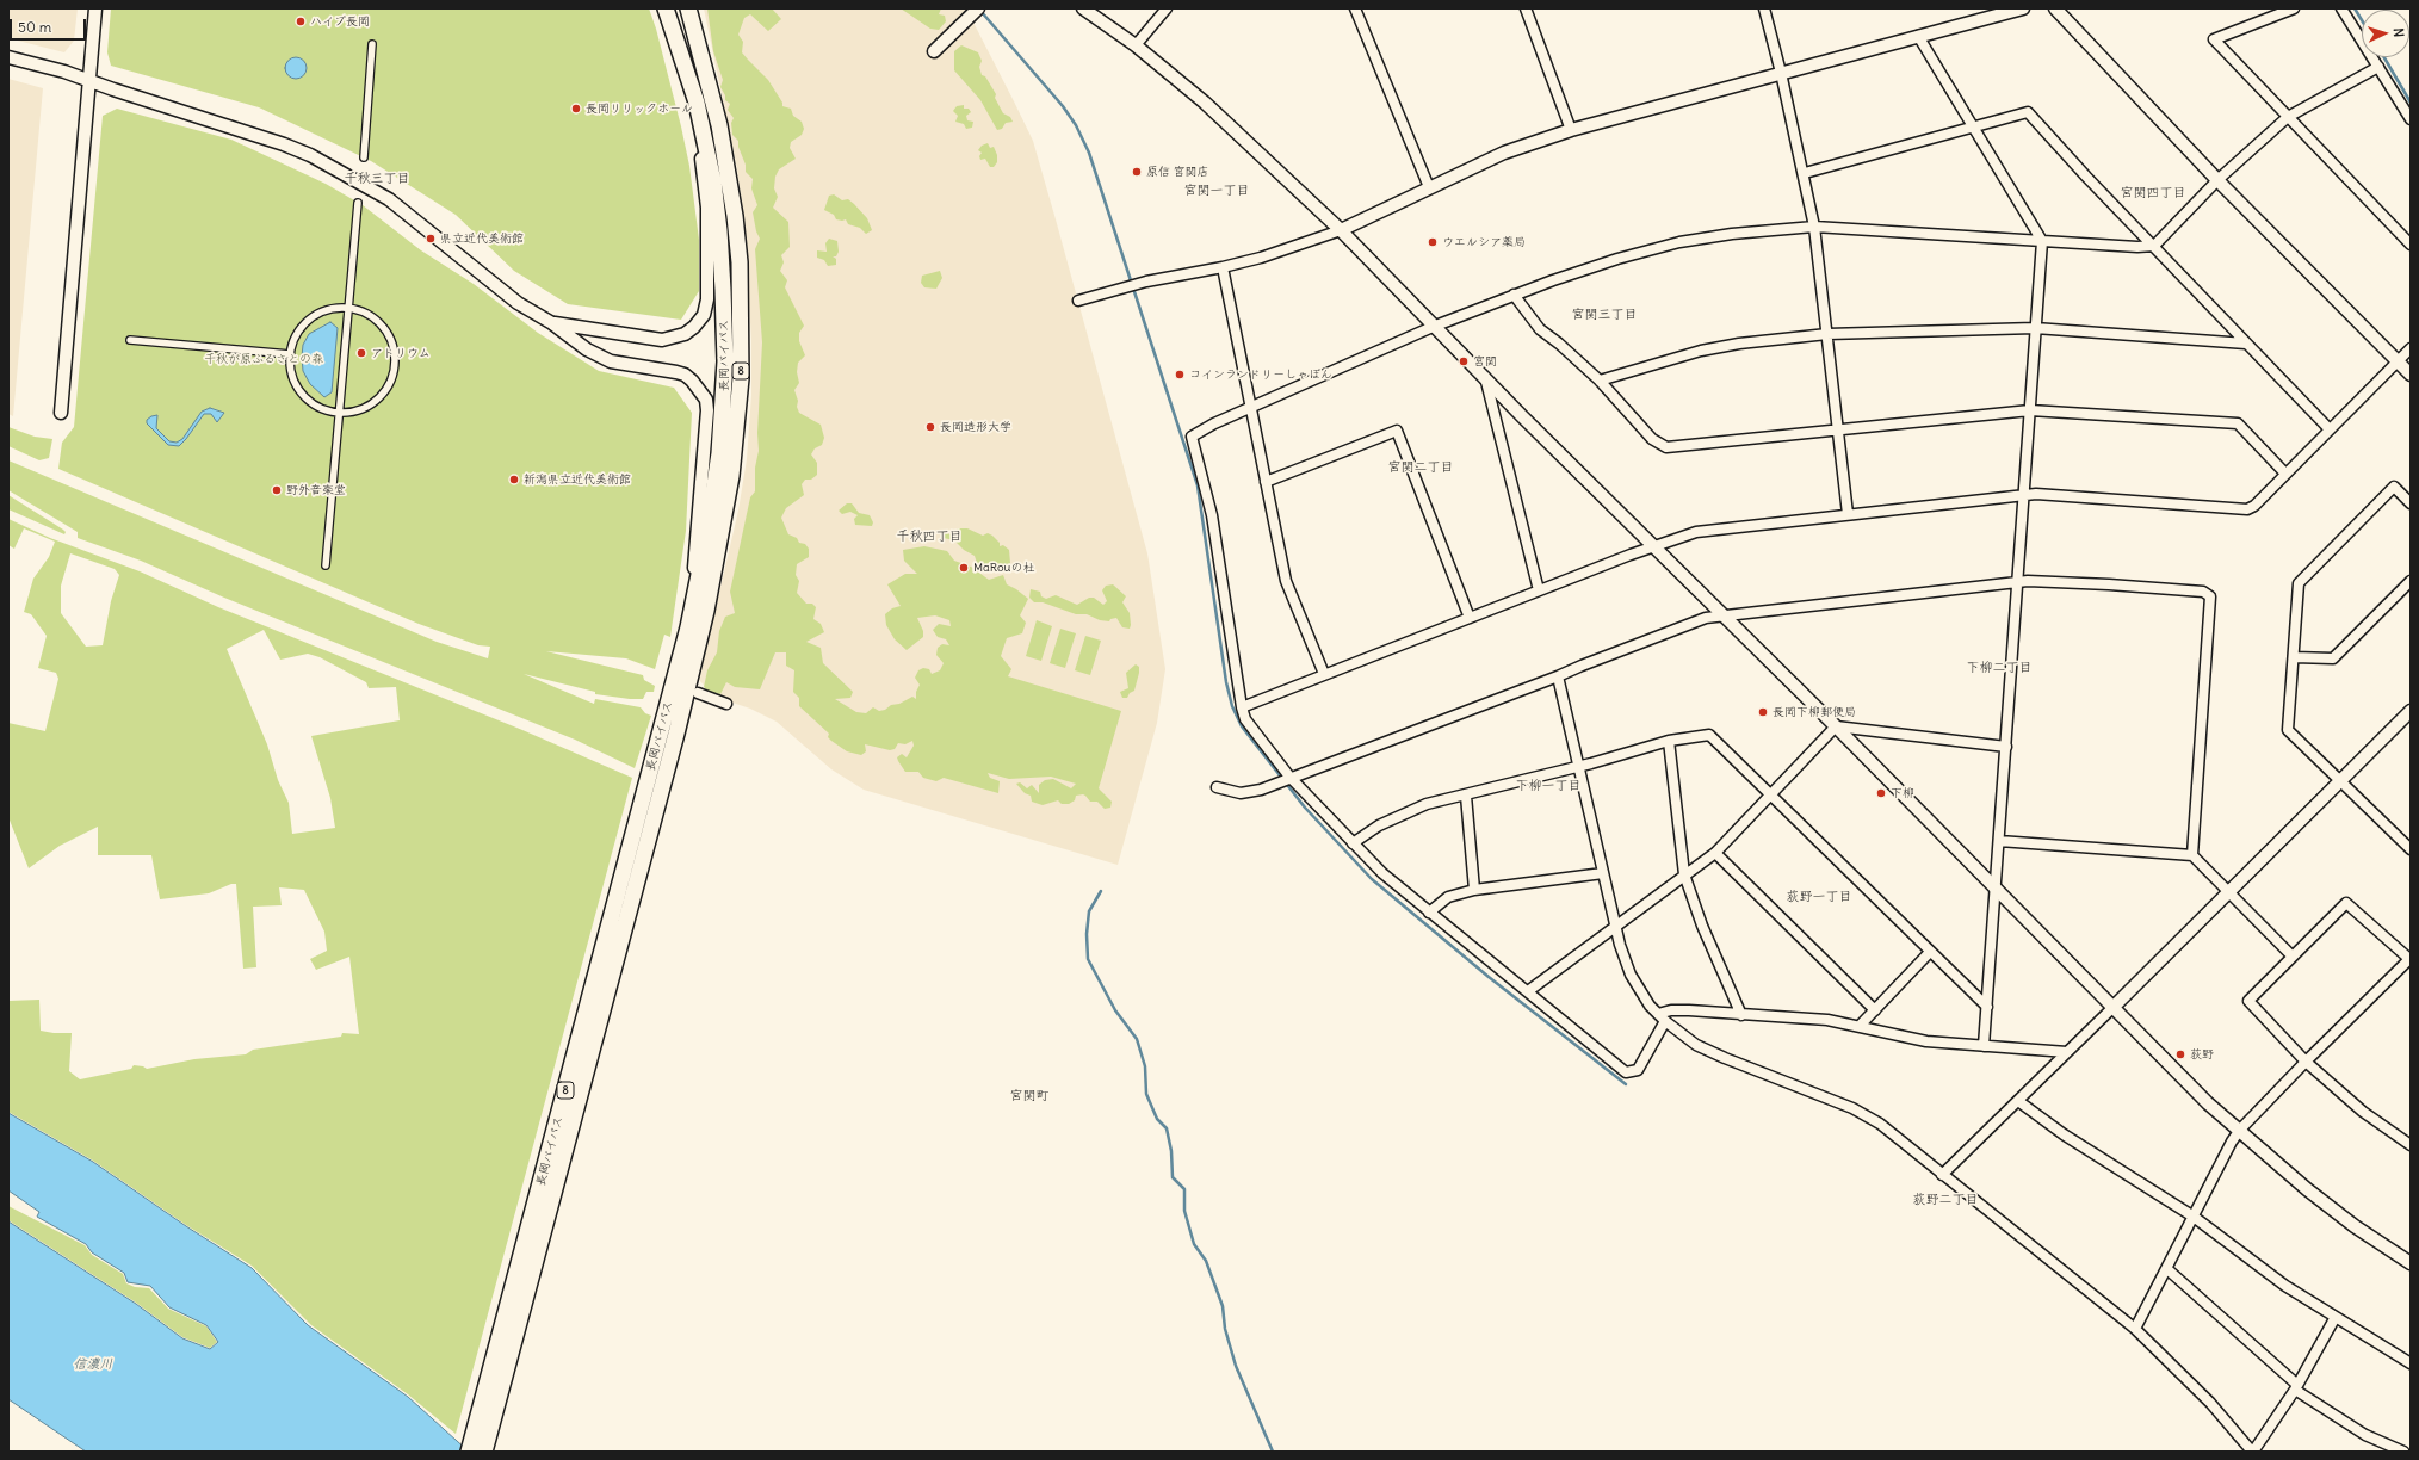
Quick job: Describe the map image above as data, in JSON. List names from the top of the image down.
{
  "streets": {
    "highway": ["長岡バイパス", "8"]
  },
  "districts": [
    "千秋三丁目",
    "宮関一丁目",
    "宮関四丁目",
    "宮関三丁目",
    "宮関二丁目",
    "千秋四丁目",
    "下柳二丁目",
    "下柳一丁目",
    "荻野一丁目",
    "宮関町",
    "荻野二丁目"
  ],
  "water": ["信濃川"],
  "parks": ["千秋が原ふるさとの森"],
  "places": [
    "ハイブ長岡",
    "長岡リリックホール",
    "原信 宮関店",
    "県立近代美術館",
    "ウエルシア薬局",
    "アトリウム",
    "宮関",
    "コインランドリーしゃぼん",
    "長岡造形大学",
    "新潟県立近代美術館",
    "野外音楽堂",
    "MaRouの杜",
    "長岡下柳郵便局",
    "下柳",
    "荻野"
  ],
  "scale_bar": "50 m",
  "north": "right"
}
